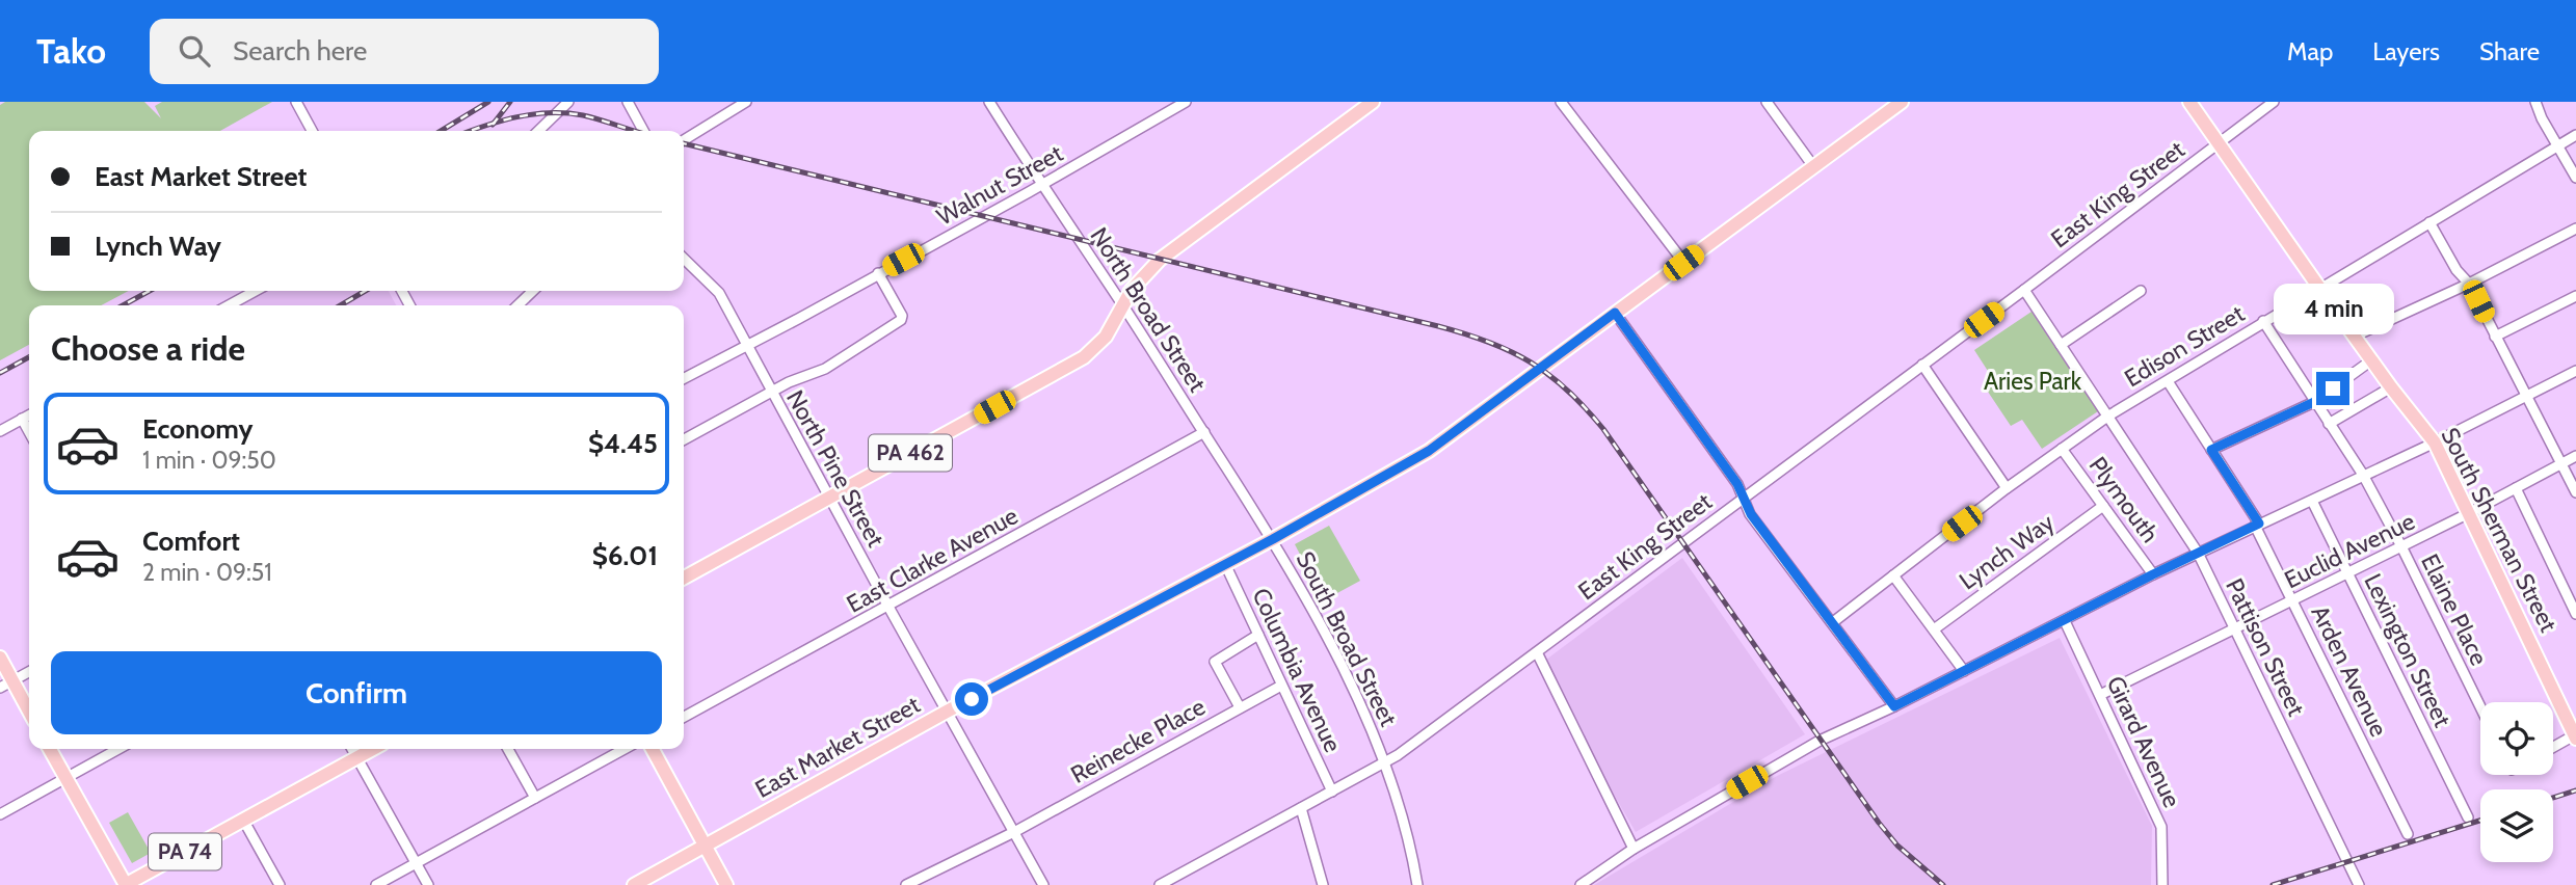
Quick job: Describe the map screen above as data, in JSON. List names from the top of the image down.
{
  "streets": {
    "main road": [
      "PA 462",
      "South Sherman Street",
      "East Market Street",
      "PA 74"
    ],
    "street": [
      "Walnut Street",
      "East King Street",
      "North Broad Street",
      "Edison Street",
      "North Pine Street",
      "Plymouth",
      "Euclid Avenue",
      "Lynch Way",
      "East Clarke Avenue",
      "Elaine Place",
      "South Broad Street",
      "Pattison Street",
      "Lexington Street",
      "Columbia Avenue",
      "Arden Avenue",
      "Reinecke Place",
      "Girard Avenue"
    ]
  },
  "crossings": [
    ["Walnut Street", "North Broad Street"],
    ["Walnut Street", "North Pine Street"],
    ["East King Street", "South Sherman Street"],
    ["East King Street", "South Broad Street"],
    ["East King Street", "Pattison Street"],
    ["East King Street", "Columbia Avenue"],
    ["North Broad Street", "PA 462"],
    ["North Broad Street", "East Clarke Avenue"],
    ["North Broad Street", "South Broad Street"],
    ["North Broad Street", "East Market Street"],
    ["Edison Street", "Plymouth"],
    ["Edison Street", "South Sherman Street"],
    ["Edison Street", "Elaine Place"],
    ["Edison Street", "Pattison Street"],
    ["Edison Street", "Arden Avenue"],
    ["PA 462", "North Pine Street"],
    ["North Pine Street", "East Clarke Avenue"],
    ["North Pine Street", "Reinecke Place"],
    ["North Pine Street", "East Market Street"],
    ["Plymouth", "Lynch Way"],
    ["South Sherman Street", "Euclid Avenue"],
    ["Euclid Avenue", "Elaine Place"],
    ["Euclid Avenue", "Pattison Street"],
    ["Euclid Avenue", "Lexington Street"],
    ["Euclid Avenue", "Arden Avenue"],
    ["Euclid Avenue", "Girard Avenue"],
    ["South Broad Street", "East Market Street"],
    ["Columbia Avenue", "Reinecke Place"],
    ["Columbia Avenue", "East Market Street"]
  ],
  "parks": ["Aries Park"],
  "page": {
    "header": "Tako",
    "search": "Search here",
    "nav": ["Map", "Layers", "Share"],
    "banner": ["East Market Street", "Lynch Way"],
    "bubble": "4 min",
    "heading": "Choose a ride",
    "list": [
      {
        "name": "Economy",
        "note": "1 min · 09:50",
        "value": "$4.45"
      },
      {
        "name": "Comfort",
        "note": "2 min · 09:51",
        "value": "$6.01"
      }
    ],
    "buttons": "Confirm"
  }
}
